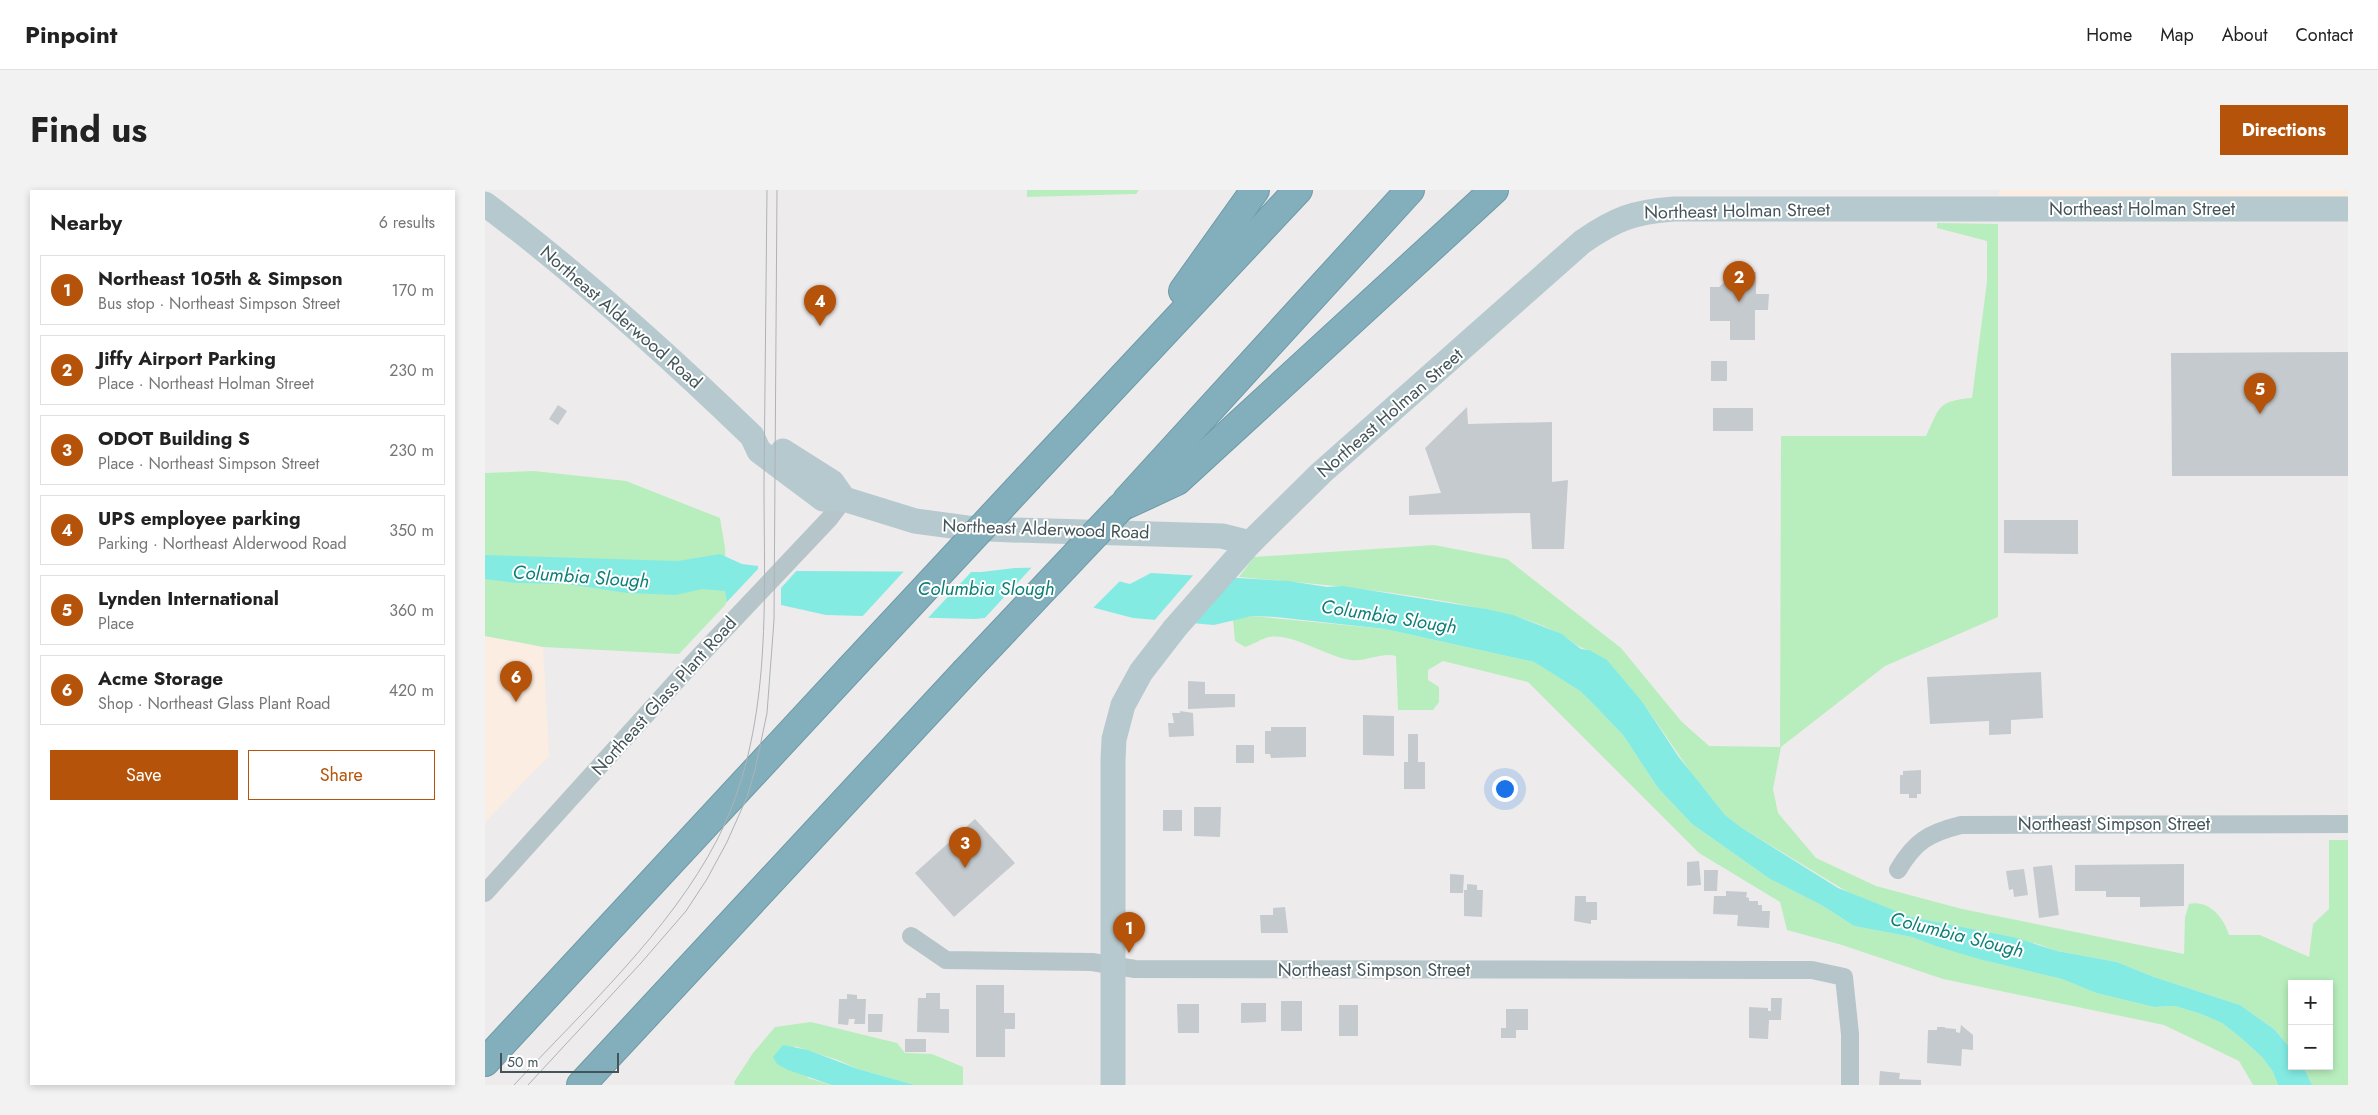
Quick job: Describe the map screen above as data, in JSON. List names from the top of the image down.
{
  "streets": {
    "street": [
      "Northeast Holman Street",
      "Northeast Alderwood Road",
      "Northeast Glass Plant Road",
      "Northeast Simpson Street"
    ]
  },
  "crossings": [
    ["Northeast Holman Street", "Northeast Alderwood Road"],
    ["Northeast Holman Street", "Northeast Simpson Street"],
    ["Northeast Alderwood Road", "Northeast Glass Plant Road"]
  ],
  "water": ["Columbia Slough"],
  "scale_bar": "50 m",
  "page": {
    "header": "Pinpoint",
    "nav": [
      "Home",
      "Map",
      "About",
      "Contact"
    ],
    "title": "Find us",
    "buttons": [
      "Directions",
      ["Save", "Share"]
    ],
    "heading": ["Nearby", "6 results"],
    "list": [
      {
        "mark": "1",
        "name": "Northeast 105th & Simpson",
        "note": "Bus stop · Northeast Simpson Street",
        "value": "170 m"
      },
      {
        "mark": "2",
        "name": "Jiffy Airport Parking",
        "note": "Place · Northeast Holman Street",
        "value": "230 m"
      },
      {
        "mark": "3",
        "name": "ODOT Building S",
        "note": "Place · Northeast Simpson Street",
        "value": "230 m"
      },
      {
        "mark": "4",
        "name": "UPS employee parking",
        "note": "Parking · Northeast Alderwood Road",
        "value": "350 m"
      },
      {
        "mark": "5",
        "name": "Lynden International",
        "note": "Place",
        "value": "360 m"
      },
      {
        "mark": "6",
        "name": "Acme Storage",
        "note": "Shop · Northeast Glass Plant Road",
        "value": "420 m"
      }
    ],
    "pins": [
      "2",
      "4",
      "5",
      "6",
      "3",
      "1"
    ],
    "map_buttons": ["+", "−"],
    "scale": "50 m"
  }
}
